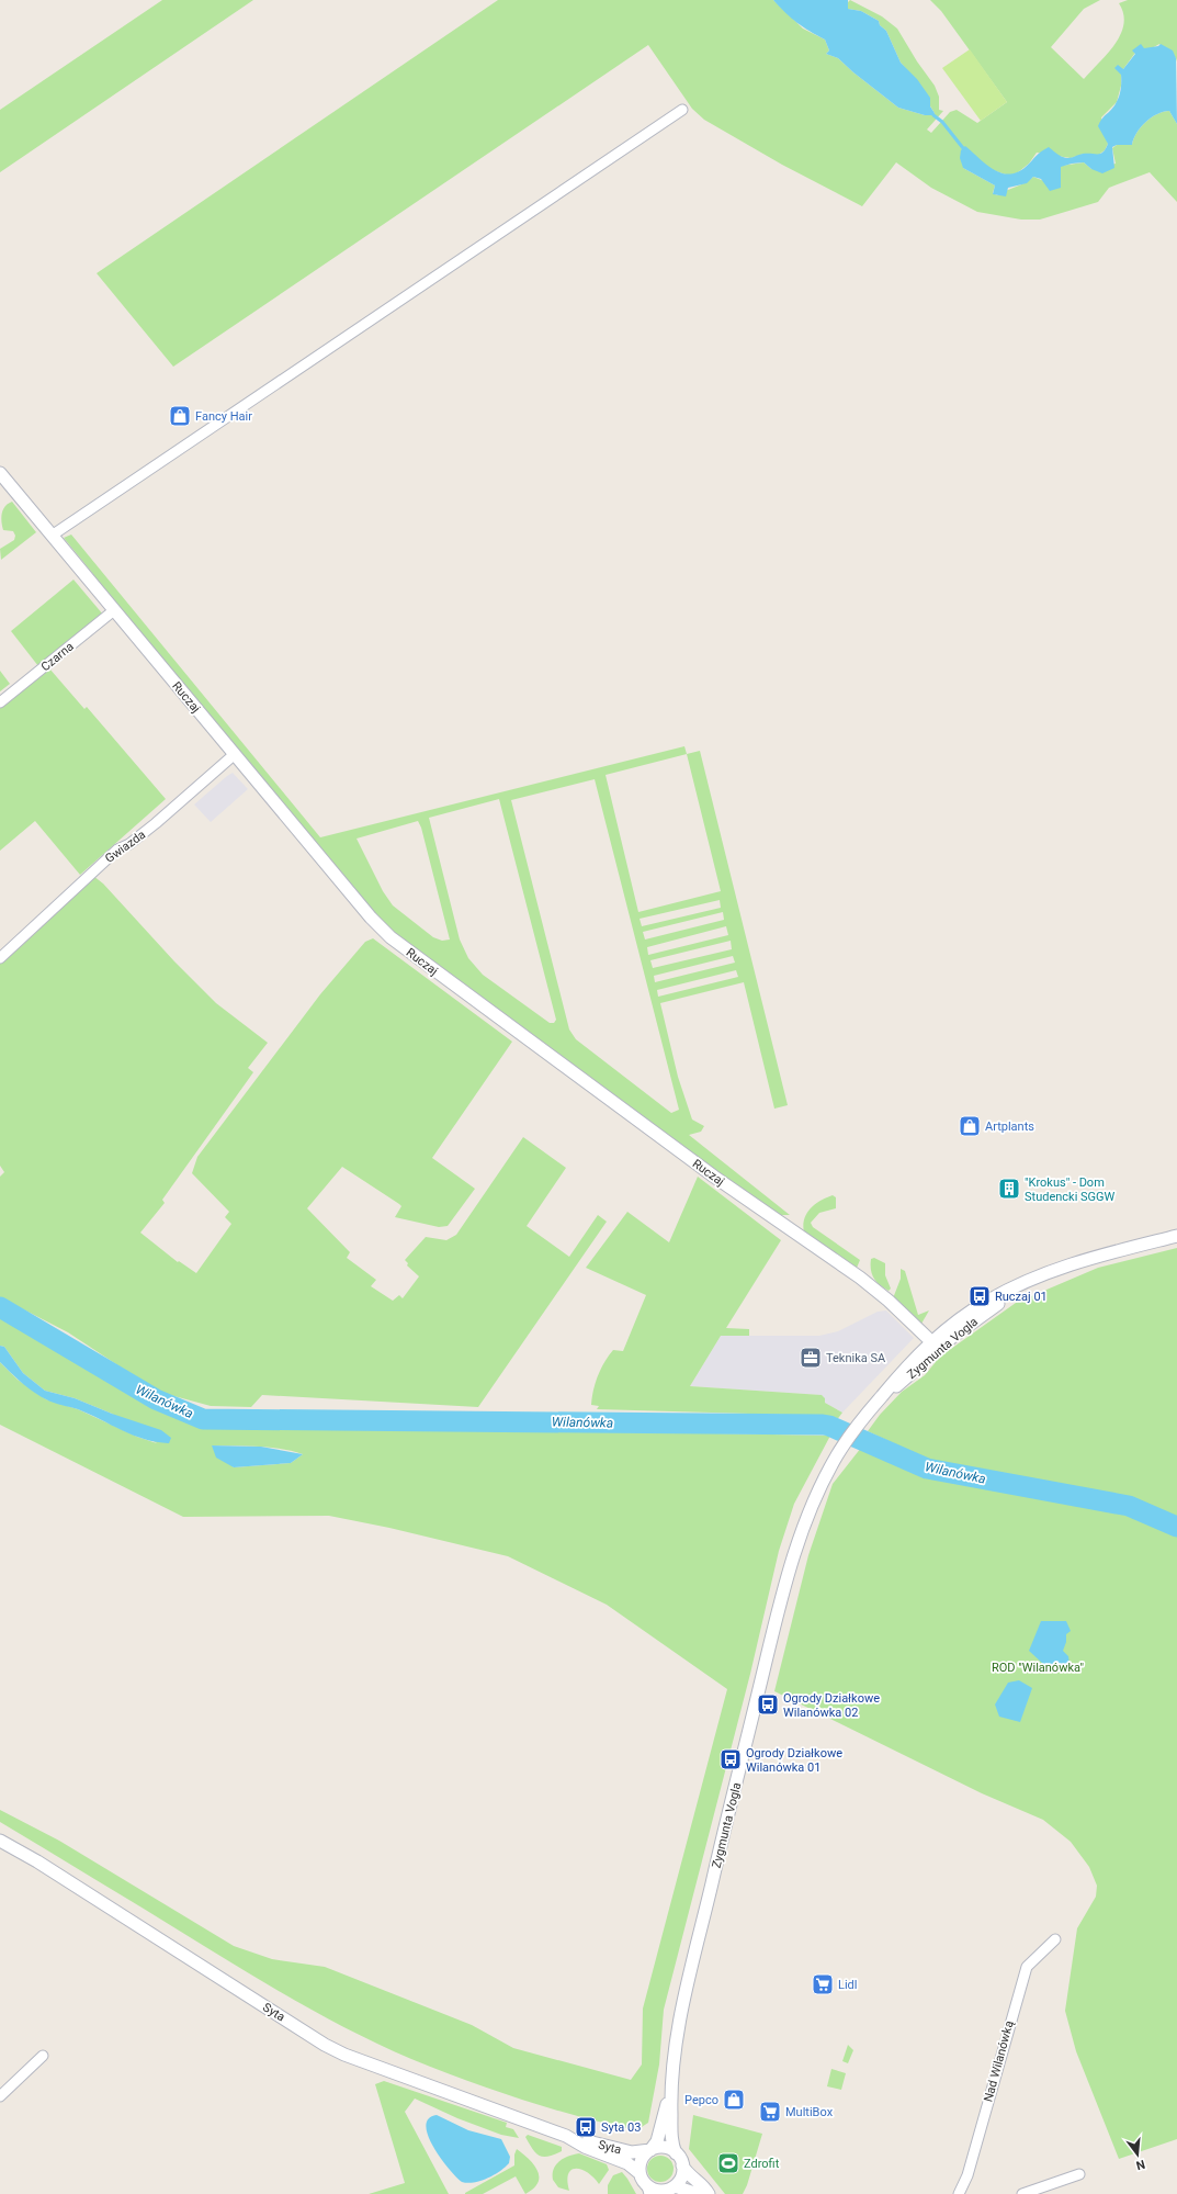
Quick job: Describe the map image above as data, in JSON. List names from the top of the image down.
{
  "streets": {
    "street": [
      "Czarna",
      "Ruczaj",
      "Gwiazda",
      "Zygmunta Vogla",
      "Syta",
      "Nad Wilanówką"
    ]
  },
  "crossings": [
    ["Czarna", "Ruczaj"],
    ["Ruczaj", "Gwiazda"],
    ["Ruczaj", "Zygmunta Vogla"],
    ["Zygmunta Vogla", "Syta"]
  ],
  "water": ["Wilanówka"],
  "parks": ["ROD \"Wilanówka\""],
  "places": {
    "shop": ["Fancy Hair", "Artplants", "Pepco"],
    "building": ["\"Krokus\" - Dom Studencki SGGW"],
    "bus stop": [
      "Ruczaj 01",
      "Ogrody Działkowe Wilanówka 02",
      "Ogrody Działkowe Wilanówka 01",
      "Syta 03"
    ],
    "office": ["Teknika SA"],
    "supermarket": ["Lidl", "MultiBox"],
    "sports": ["Zdrofit"]
  },
  "north": "bottom"
}
